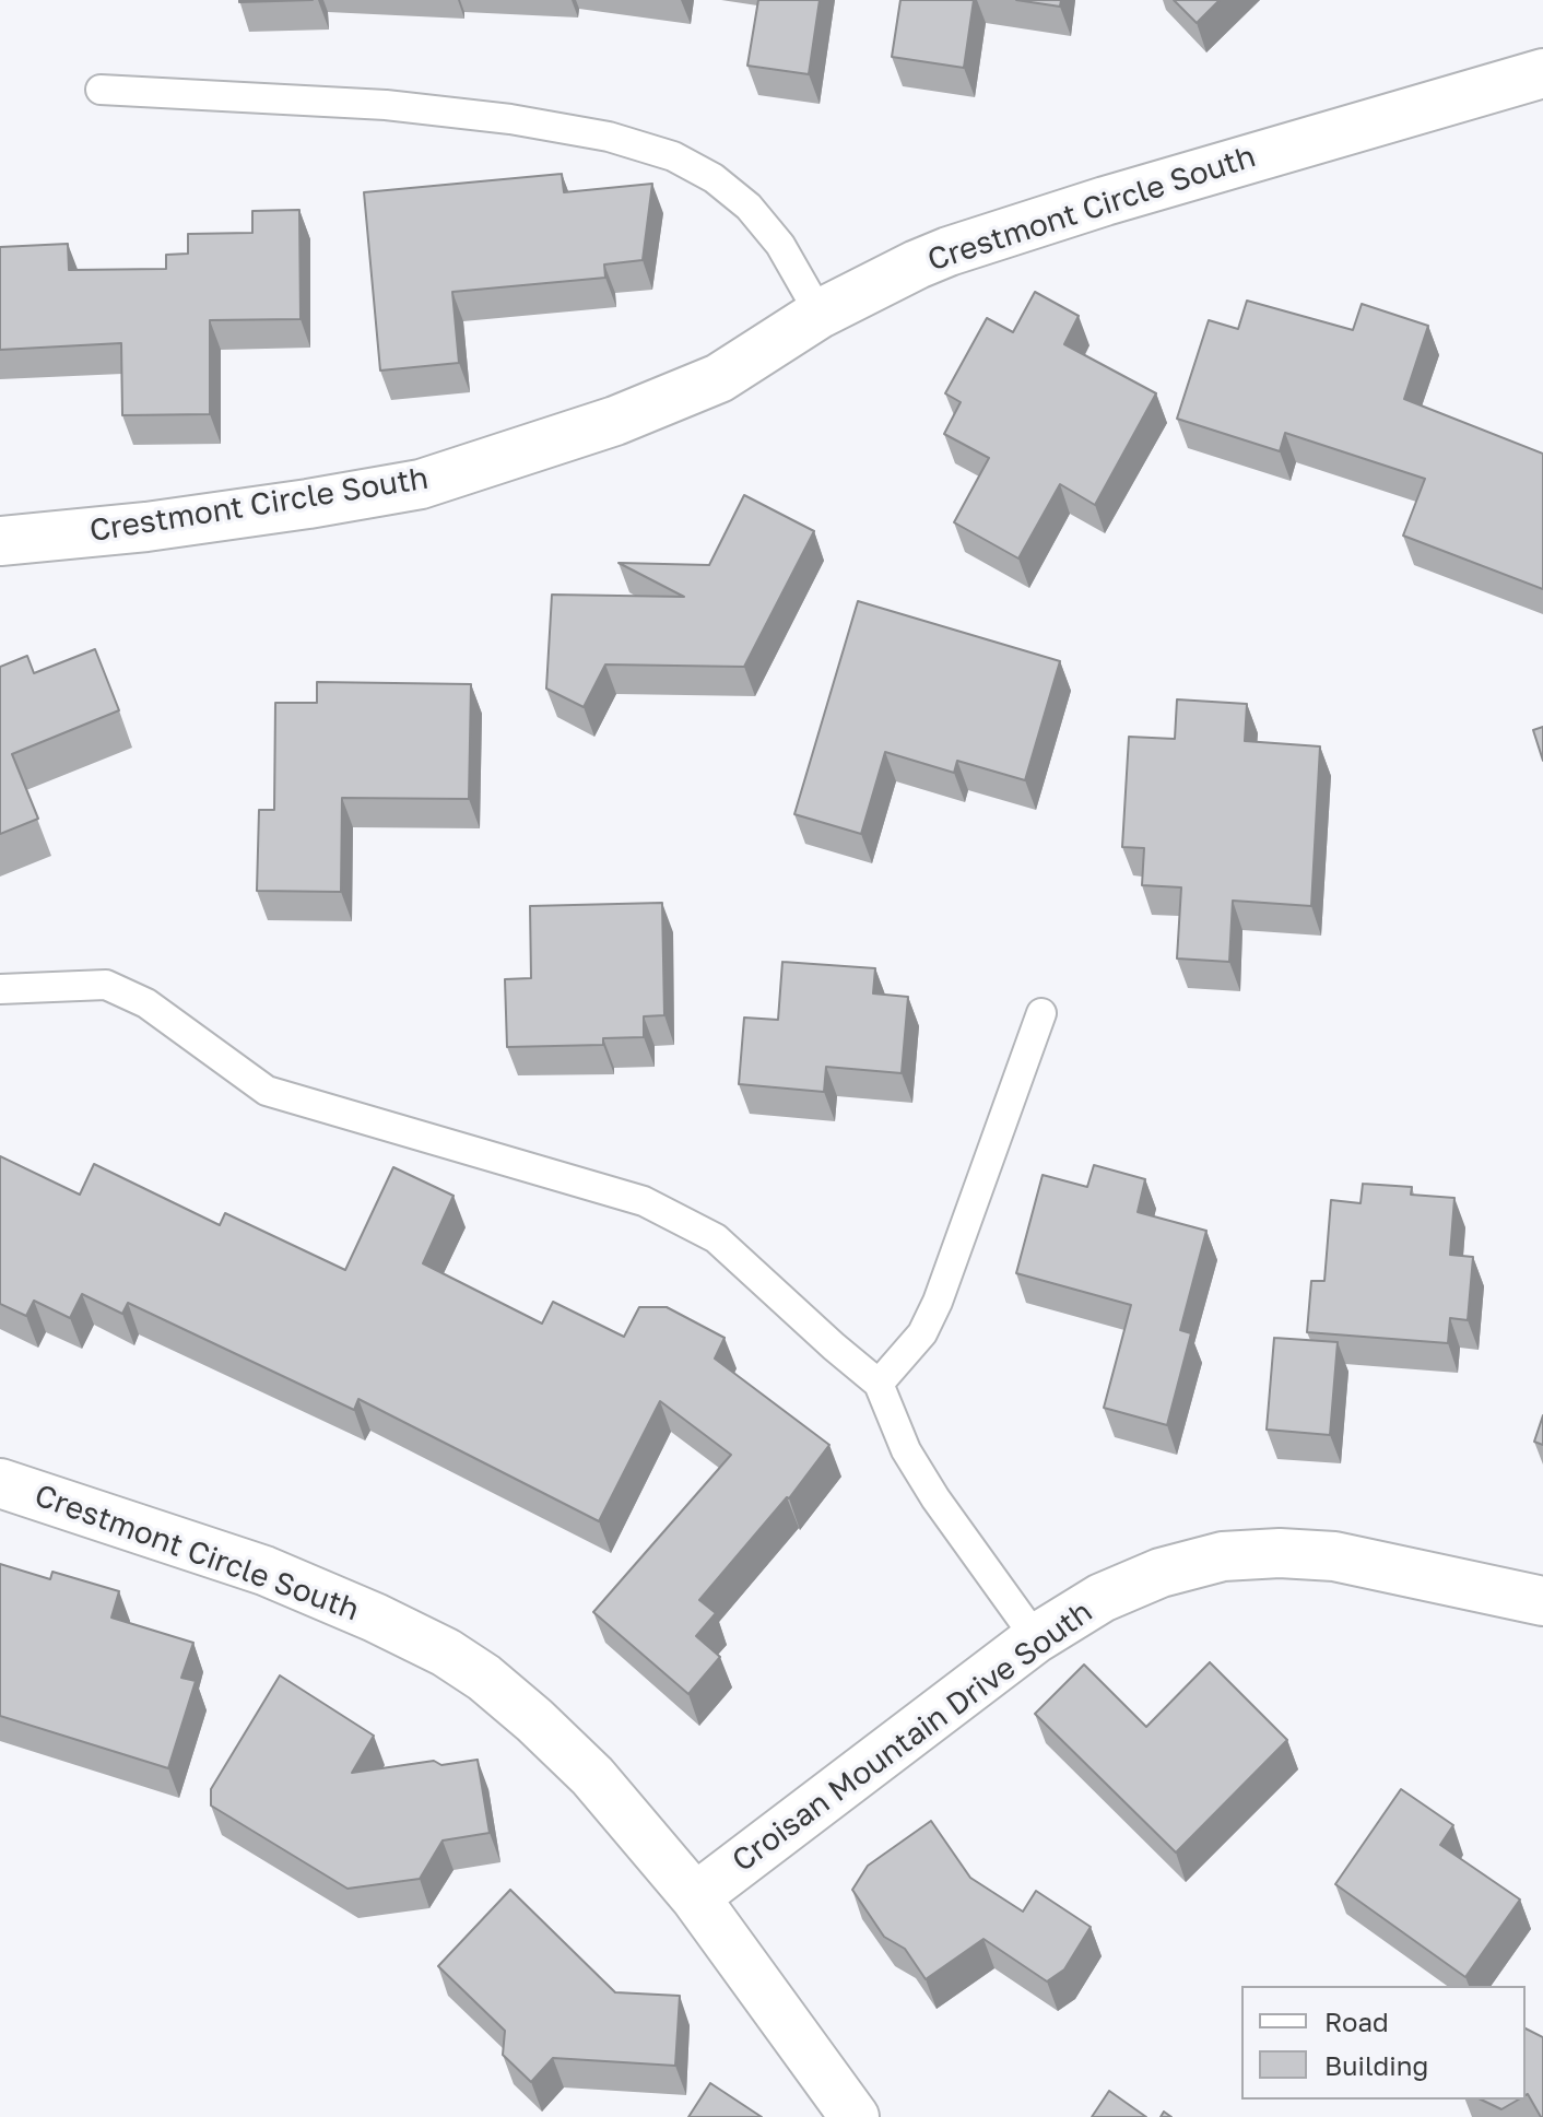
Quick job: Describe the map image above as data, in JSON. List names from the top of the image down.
{
  "streets": {
    "street": ["Crestmont Circle South", "Croisan Mountain Drive South"]
  },
  "crossings": [
    ["Crestmont Circle South", "Croisan Mountain Drive South"]
  ],
  "legend": ["Road", "Building"]
}
